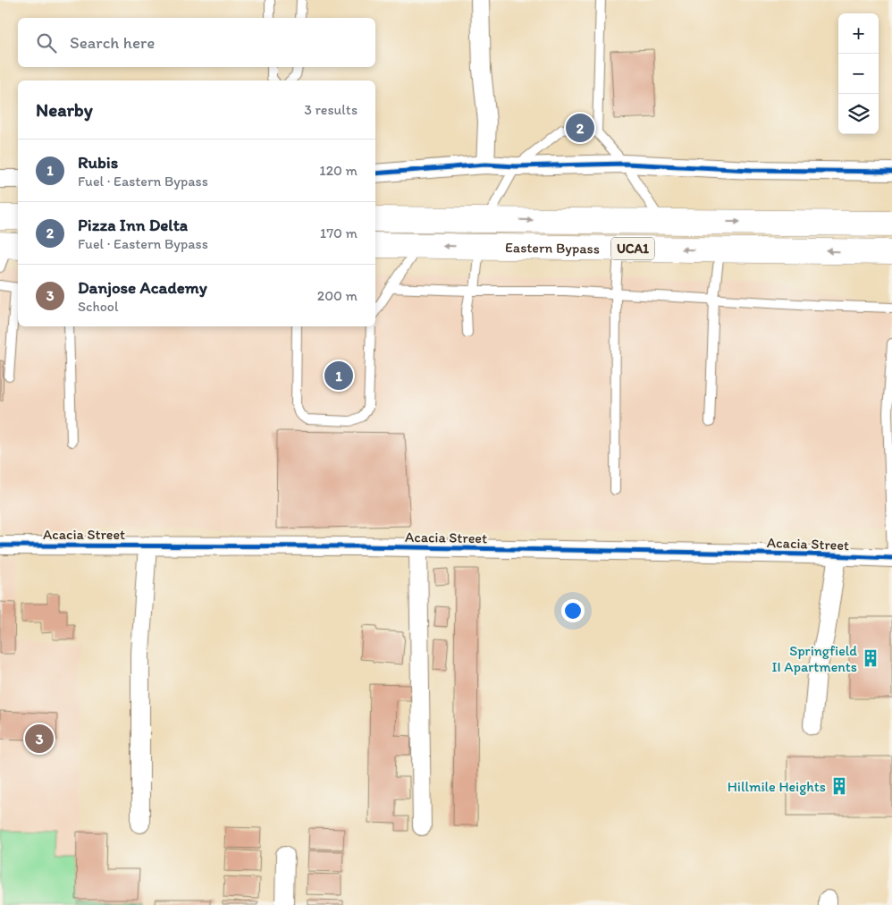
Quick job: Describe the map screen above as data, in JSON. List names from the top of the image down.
{
  "streets": {
    "main road": ["Eastern Bypass", "UCA1"],
    "street": ["Acacia Street"]
  },
  "places": {
    "building": ["Springfield II Apartments", "Hillmile Heights"]
  },
  "page": {
    "map_buttons": ["+", "−"],
    "search": "Search here",
    "heading": ["Nearby", "3 results"],
    "pins": ["2", "1", "3"],
    "list": [
      {
        "mark": "1",
        "name": "Rubis",
        "note": "Fuel · Eastern Bypass",
        "value": "120 m"
      },
      {
        "mark": "2",
        "name": "Pizza Inn Delta",
        "note": "Fuel · Eastern Bypass",
        "value": "170 m"
      },
      {
        "mark": "3",
        "name": "Danjose Academy",
        "note": "School",
        "value": "200 m"
      }
    ]
  }
}
